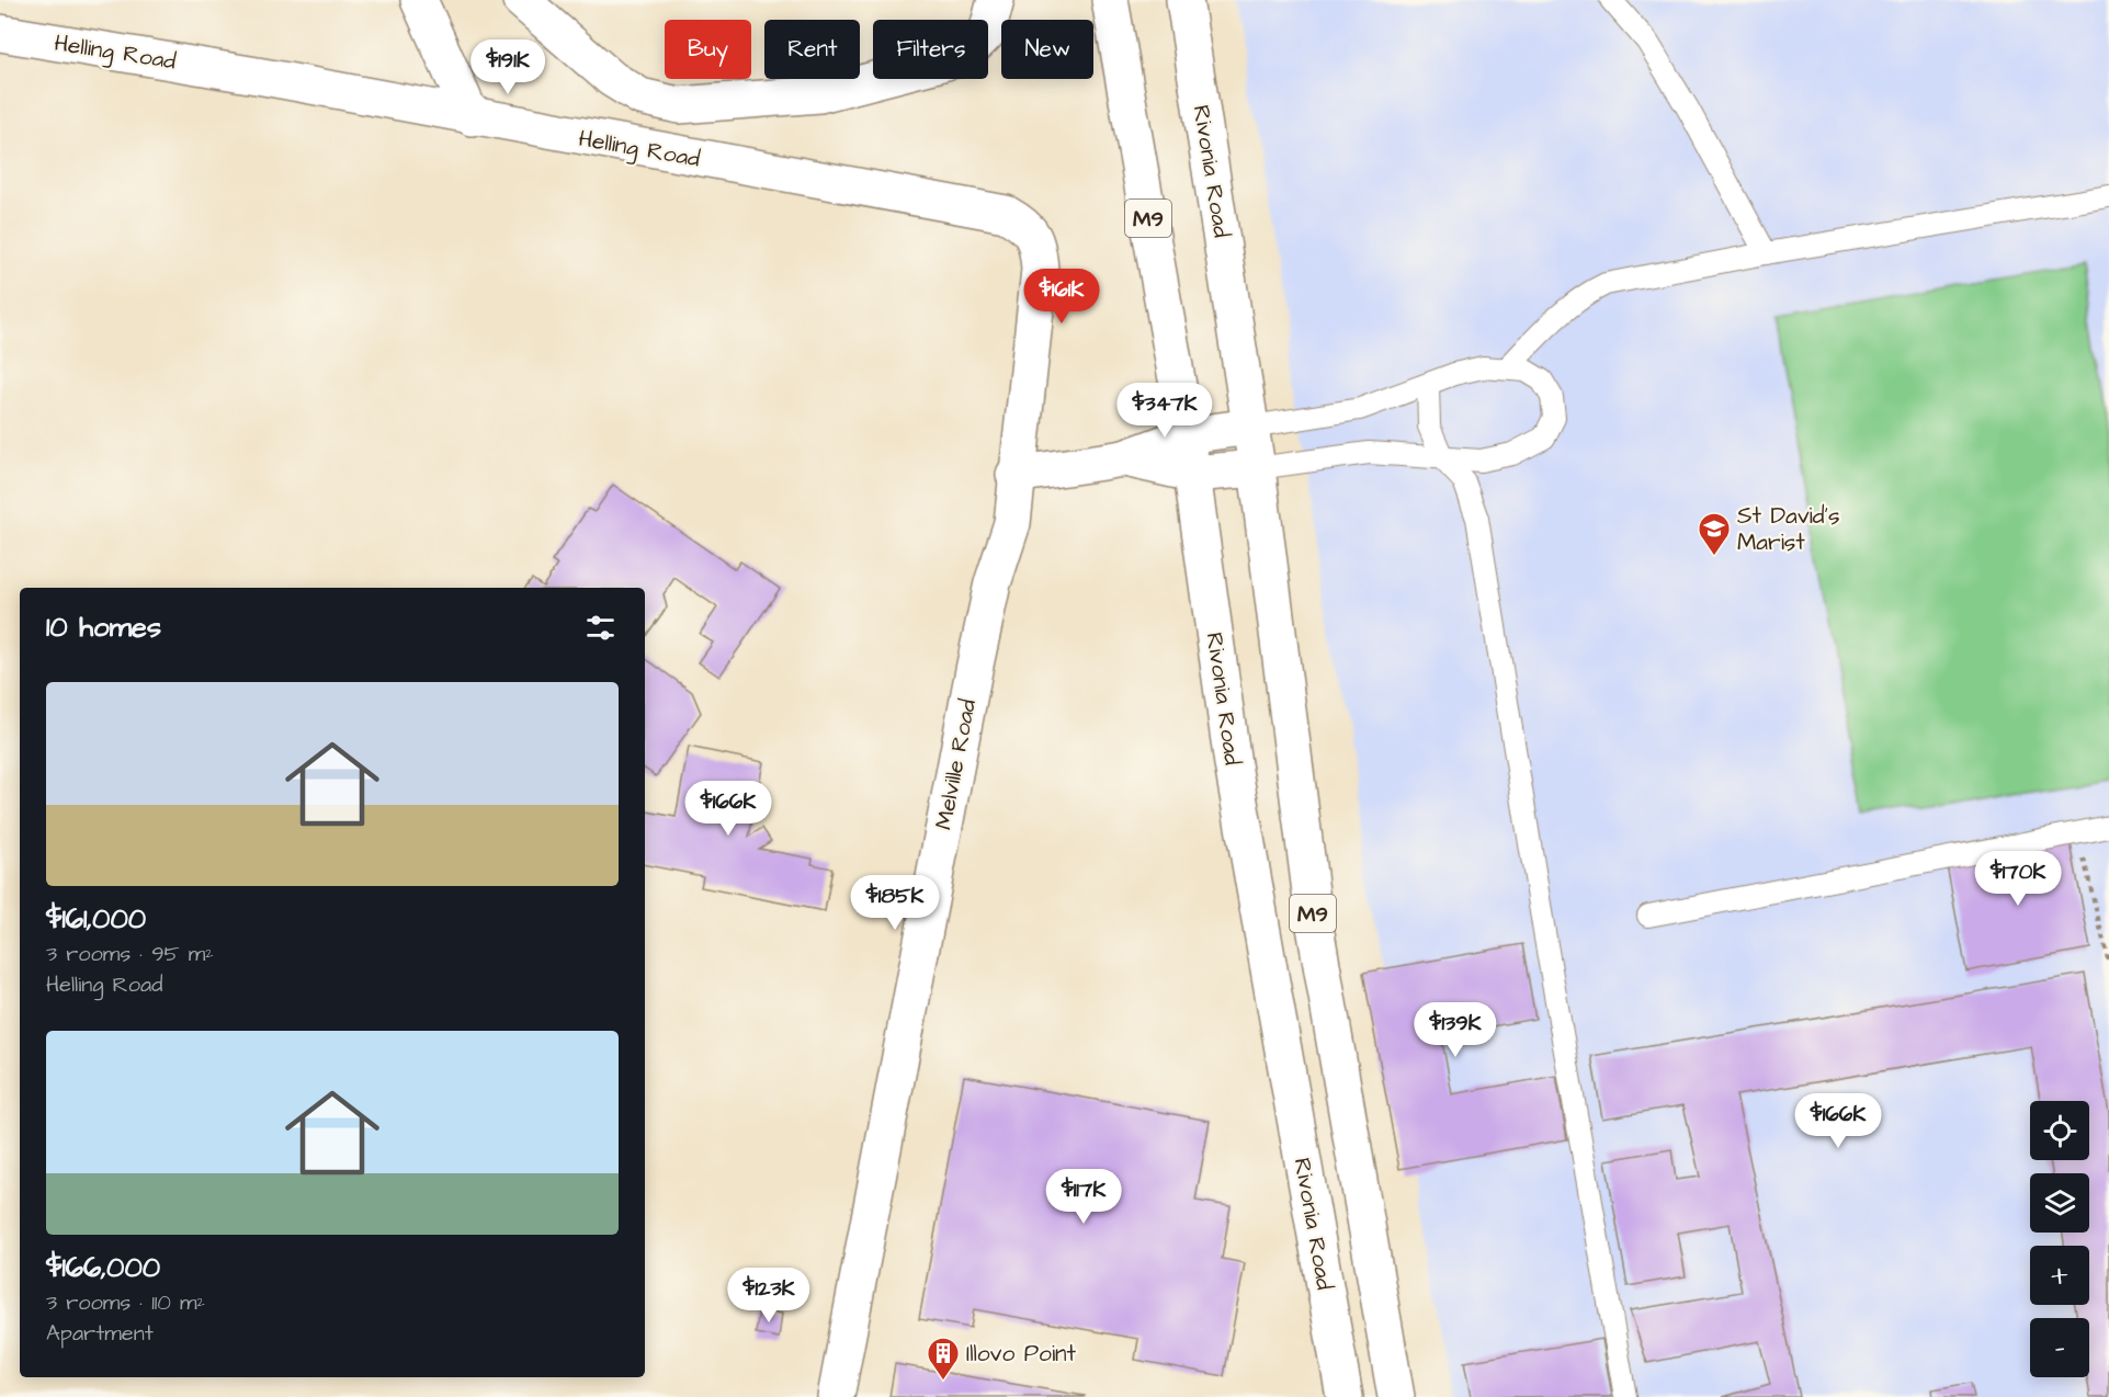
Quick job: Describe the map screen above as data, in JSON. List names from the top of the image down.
{
  "streets": {
    "street": [
      "Helling Road",
      "Rivonia Road",
      "M9",
      "Melville Road"
    ]
  },
  "crossings": [
    ["Helling Road", "Melville Road"]
  ],
  "places": {
    "school or university": ["St David's Marist"],
    "building": ["Illovo Point"]
  },
  "page": {
    "chip": [
      "Buy",
      "Rent",
      "Filters",
      "New"
    ],
    "price": [
      "$191K",
      "$161K",
      "$347K",
      "$166K",
      "$170K",
      "$185K",
      "$139K",
      "$166K",
      "$117K",
      "$123K"
    ],
    "heading": "10 homes",
    "list": [
      {
        "name": "$161,000",
        "note": "3 rooms · 95 m² · Helling Road"
      },
      {
        "name": "$166,000",
        "note": "3 rooms · 110 m² · Apartment"
      }
    ],
    "map_buttons": ["+", "−"]
  }
}
